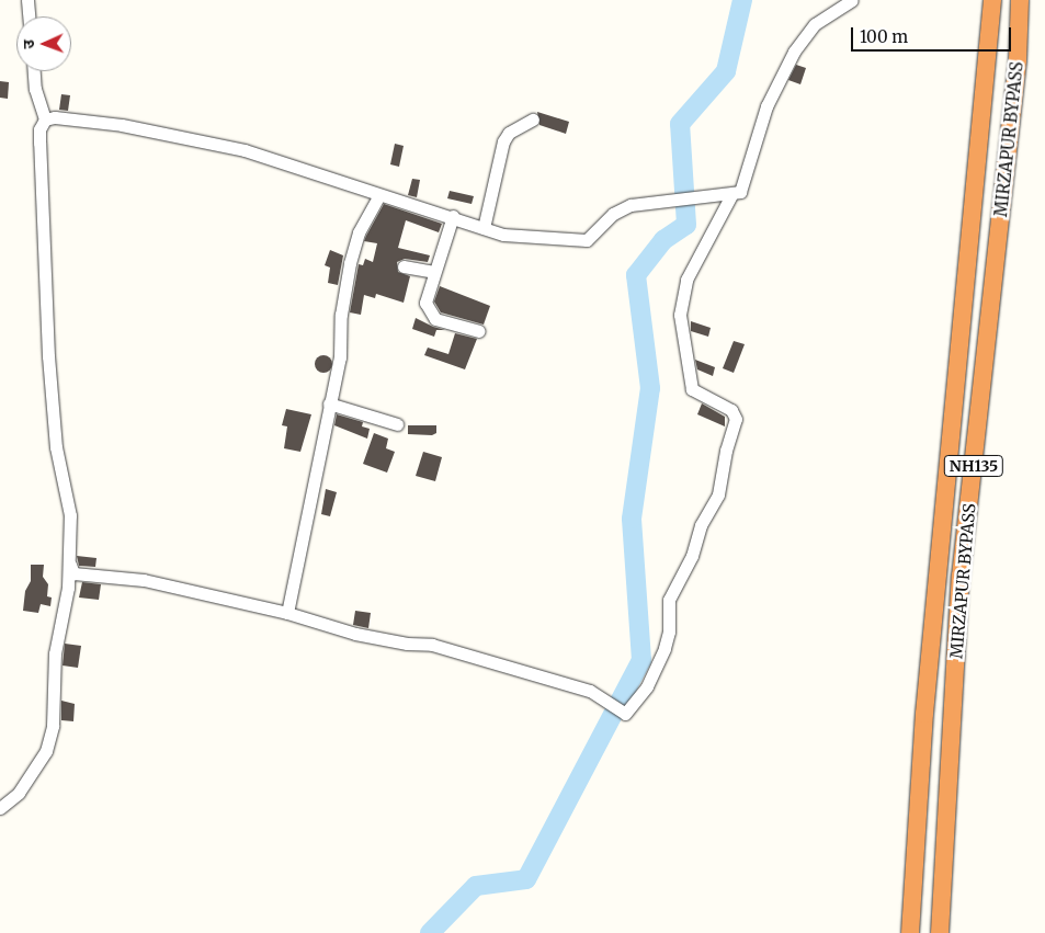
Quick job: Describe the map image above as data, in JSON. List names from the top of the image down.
{
  "streets": {
    "highway": ["MIRZAPUR BYPASS", "NH135"]
  },
  "scale_bar": "100 m",
  "north": "left"
}
